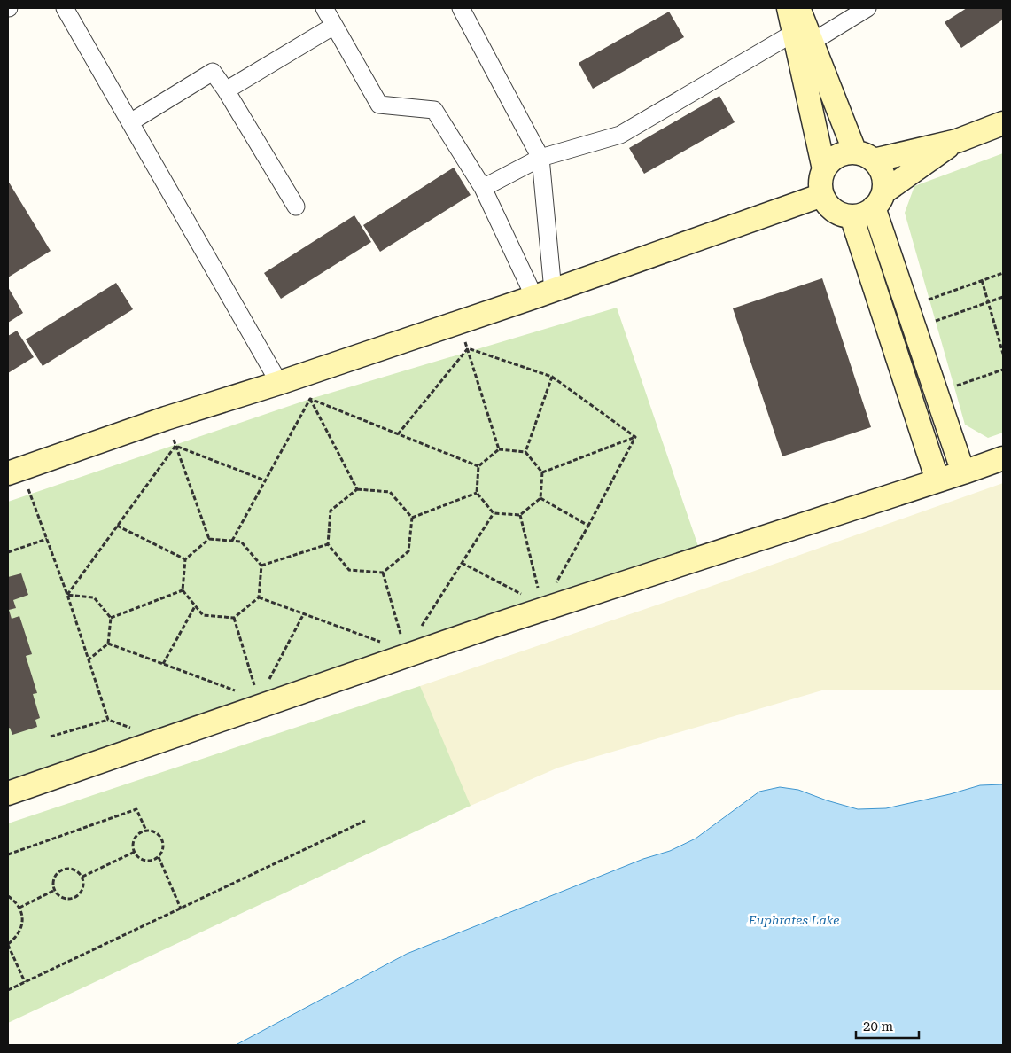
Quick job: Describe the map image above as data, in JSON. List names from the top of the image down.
{
  "water": ["Euphrates Lake"],
  "scale_bar": "20 m"
}
